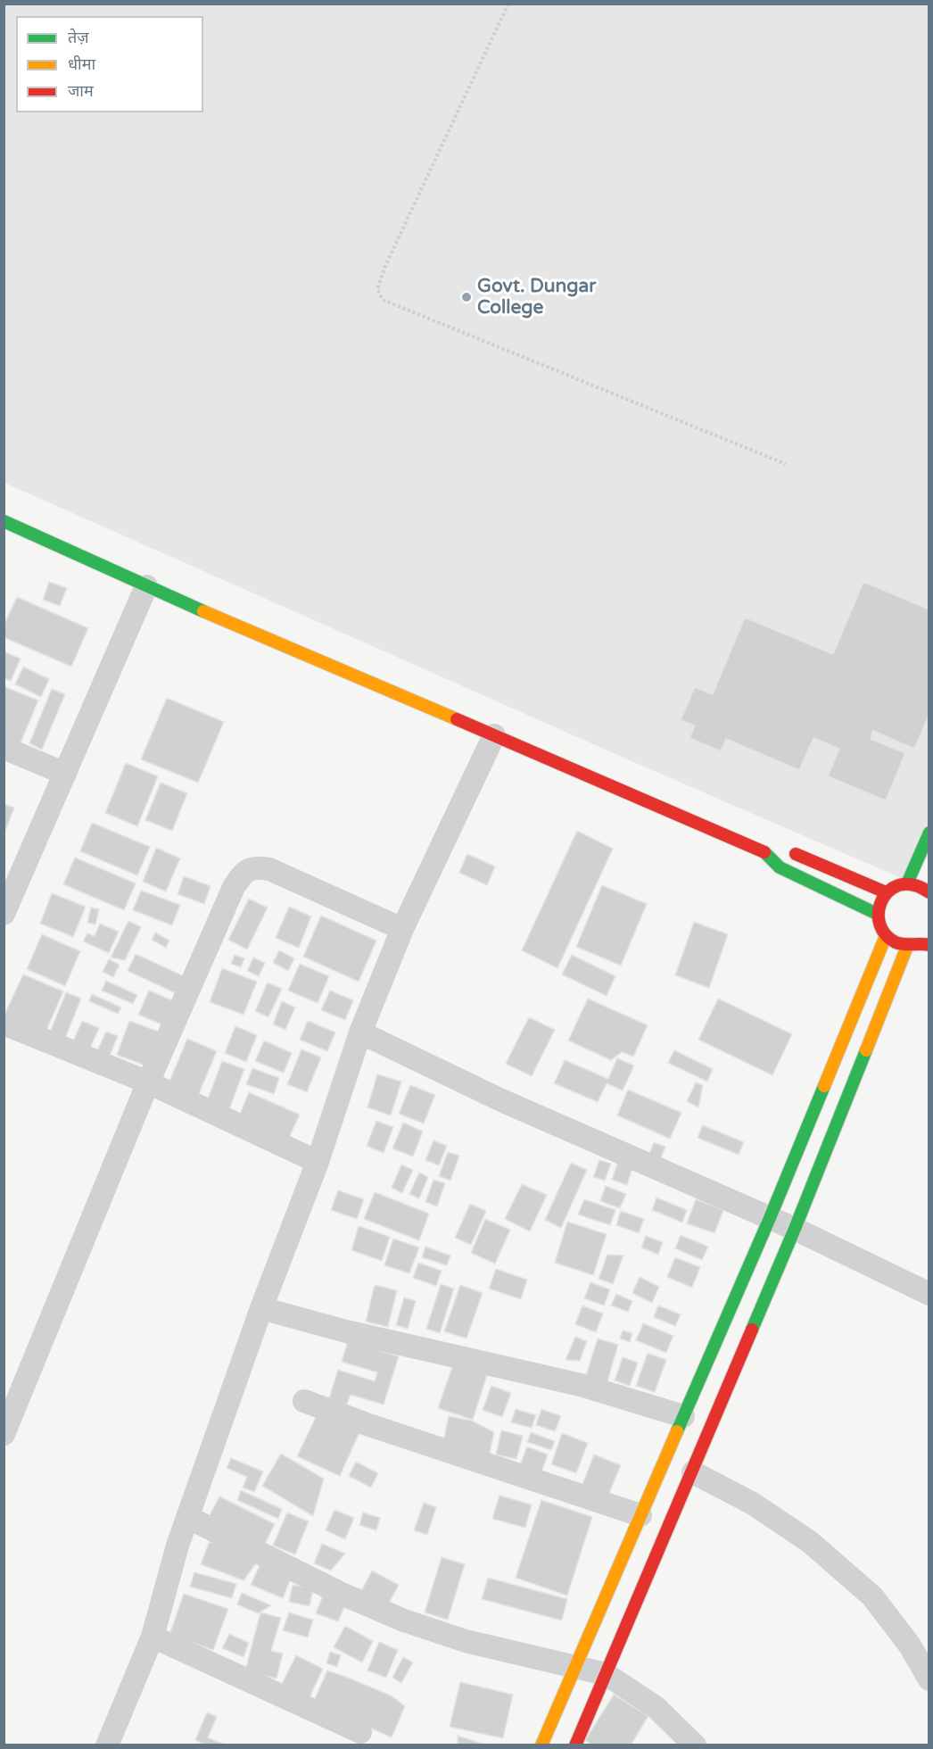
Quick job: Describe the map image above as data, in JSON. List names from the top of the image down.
{
  "places": ["Govt. Dungar College"],
  "legend": ["तेज़", "धीमा", "जाम"]
}
